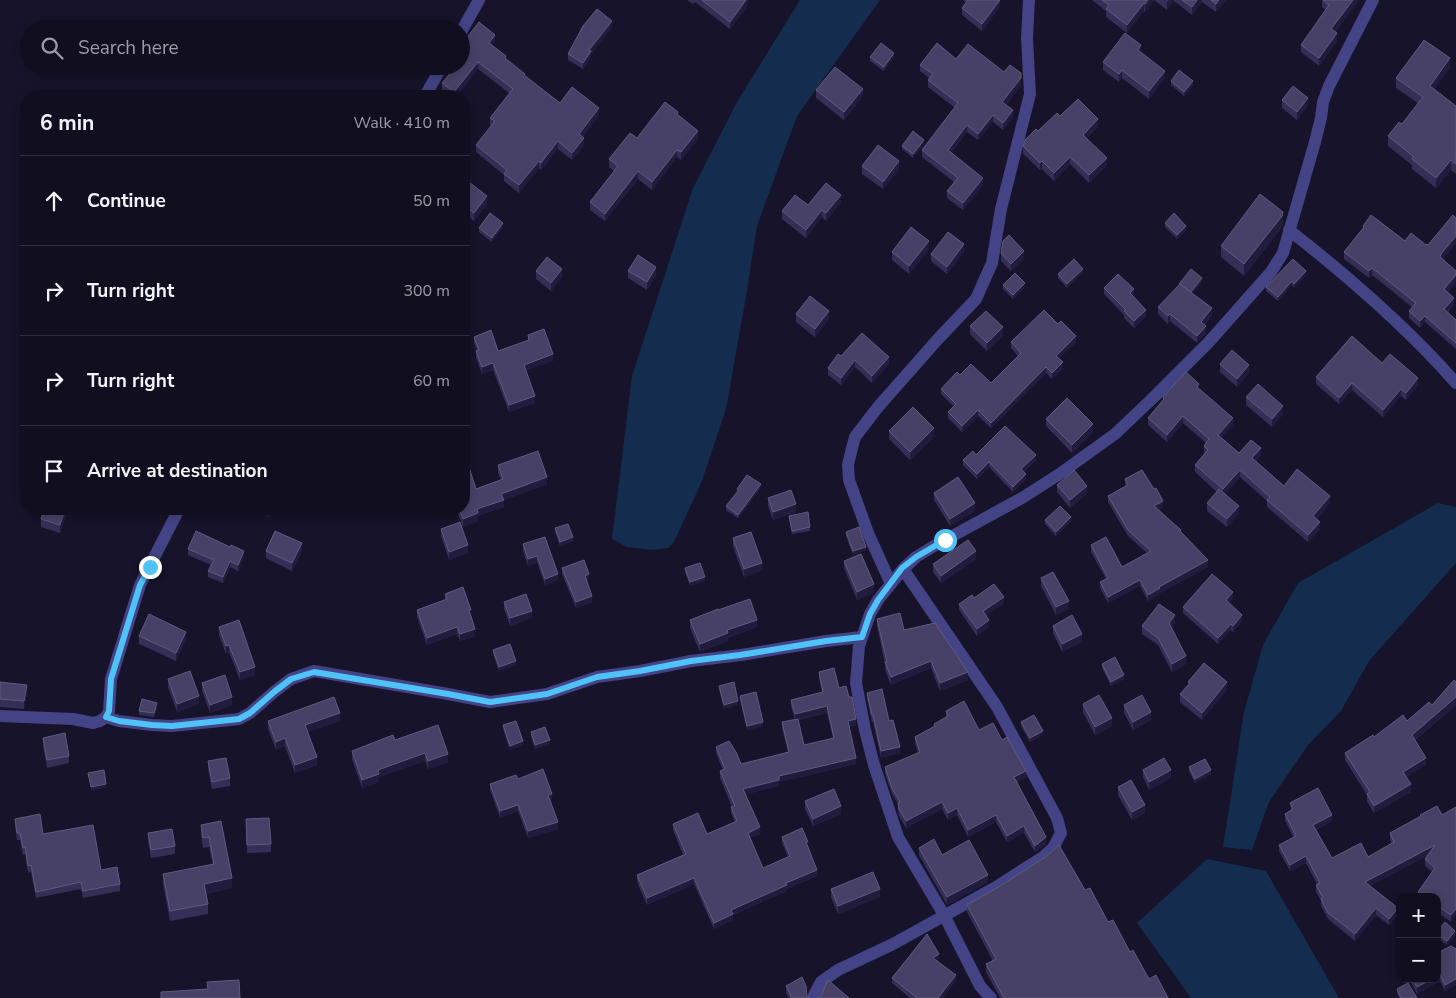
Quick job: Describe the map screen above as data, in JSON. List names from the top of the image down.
{
  "page": {
    "search": "Search here",
    "heading": ["6 min", "Walk · 410 m"],
    "list": [
      ["Continue", "50 m"],
      ["Turn right", "300 m"],
      ["Turn right", "60 m"],
      "Arrive at destination"
    ],
    "map_buttons": ["+", "−"]
  }
}
